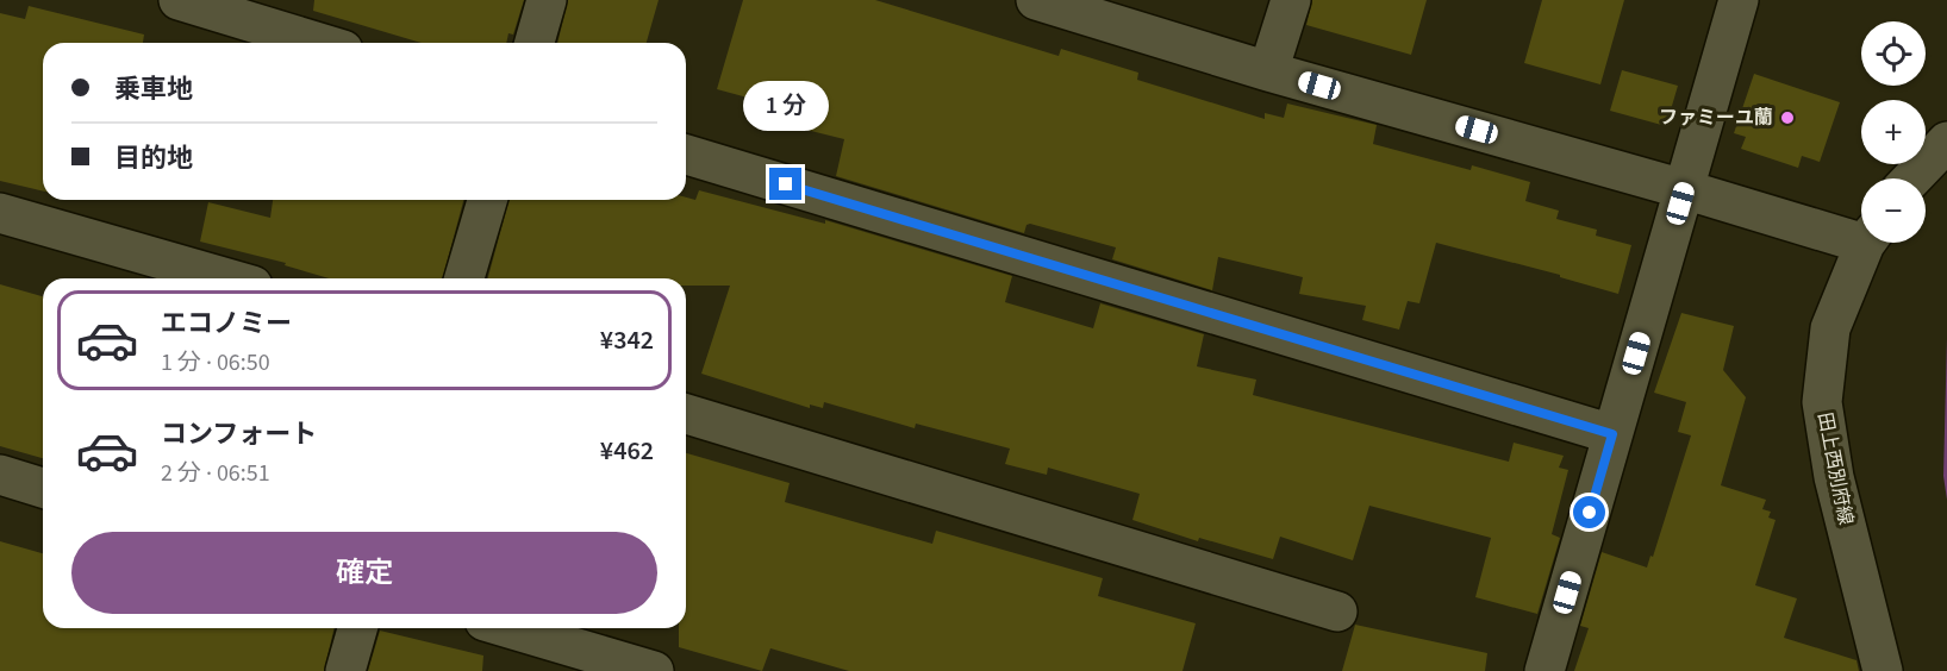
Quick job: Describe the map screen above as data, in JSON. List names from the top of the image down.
{
  "streets": {
    "street": ["田上西別府線"]
  },
  "places": ["ファミーユ蘭"],
  "page": {
    "map_buttons": ["+", "−"],
    "banner": ["乗車地", "目的地"],
    "bubble": "1 分",
    "list": [
      {
        "name": "エコノミー",
        "note": "1 分 · 06:50",
        "value": "¥342"
      },
      {
        "name": "コンフォート",
        "note": "2 分 · 06:51",
        "value": "¥462"
      }
    ],
    "buttons": "確定"
  }
}
